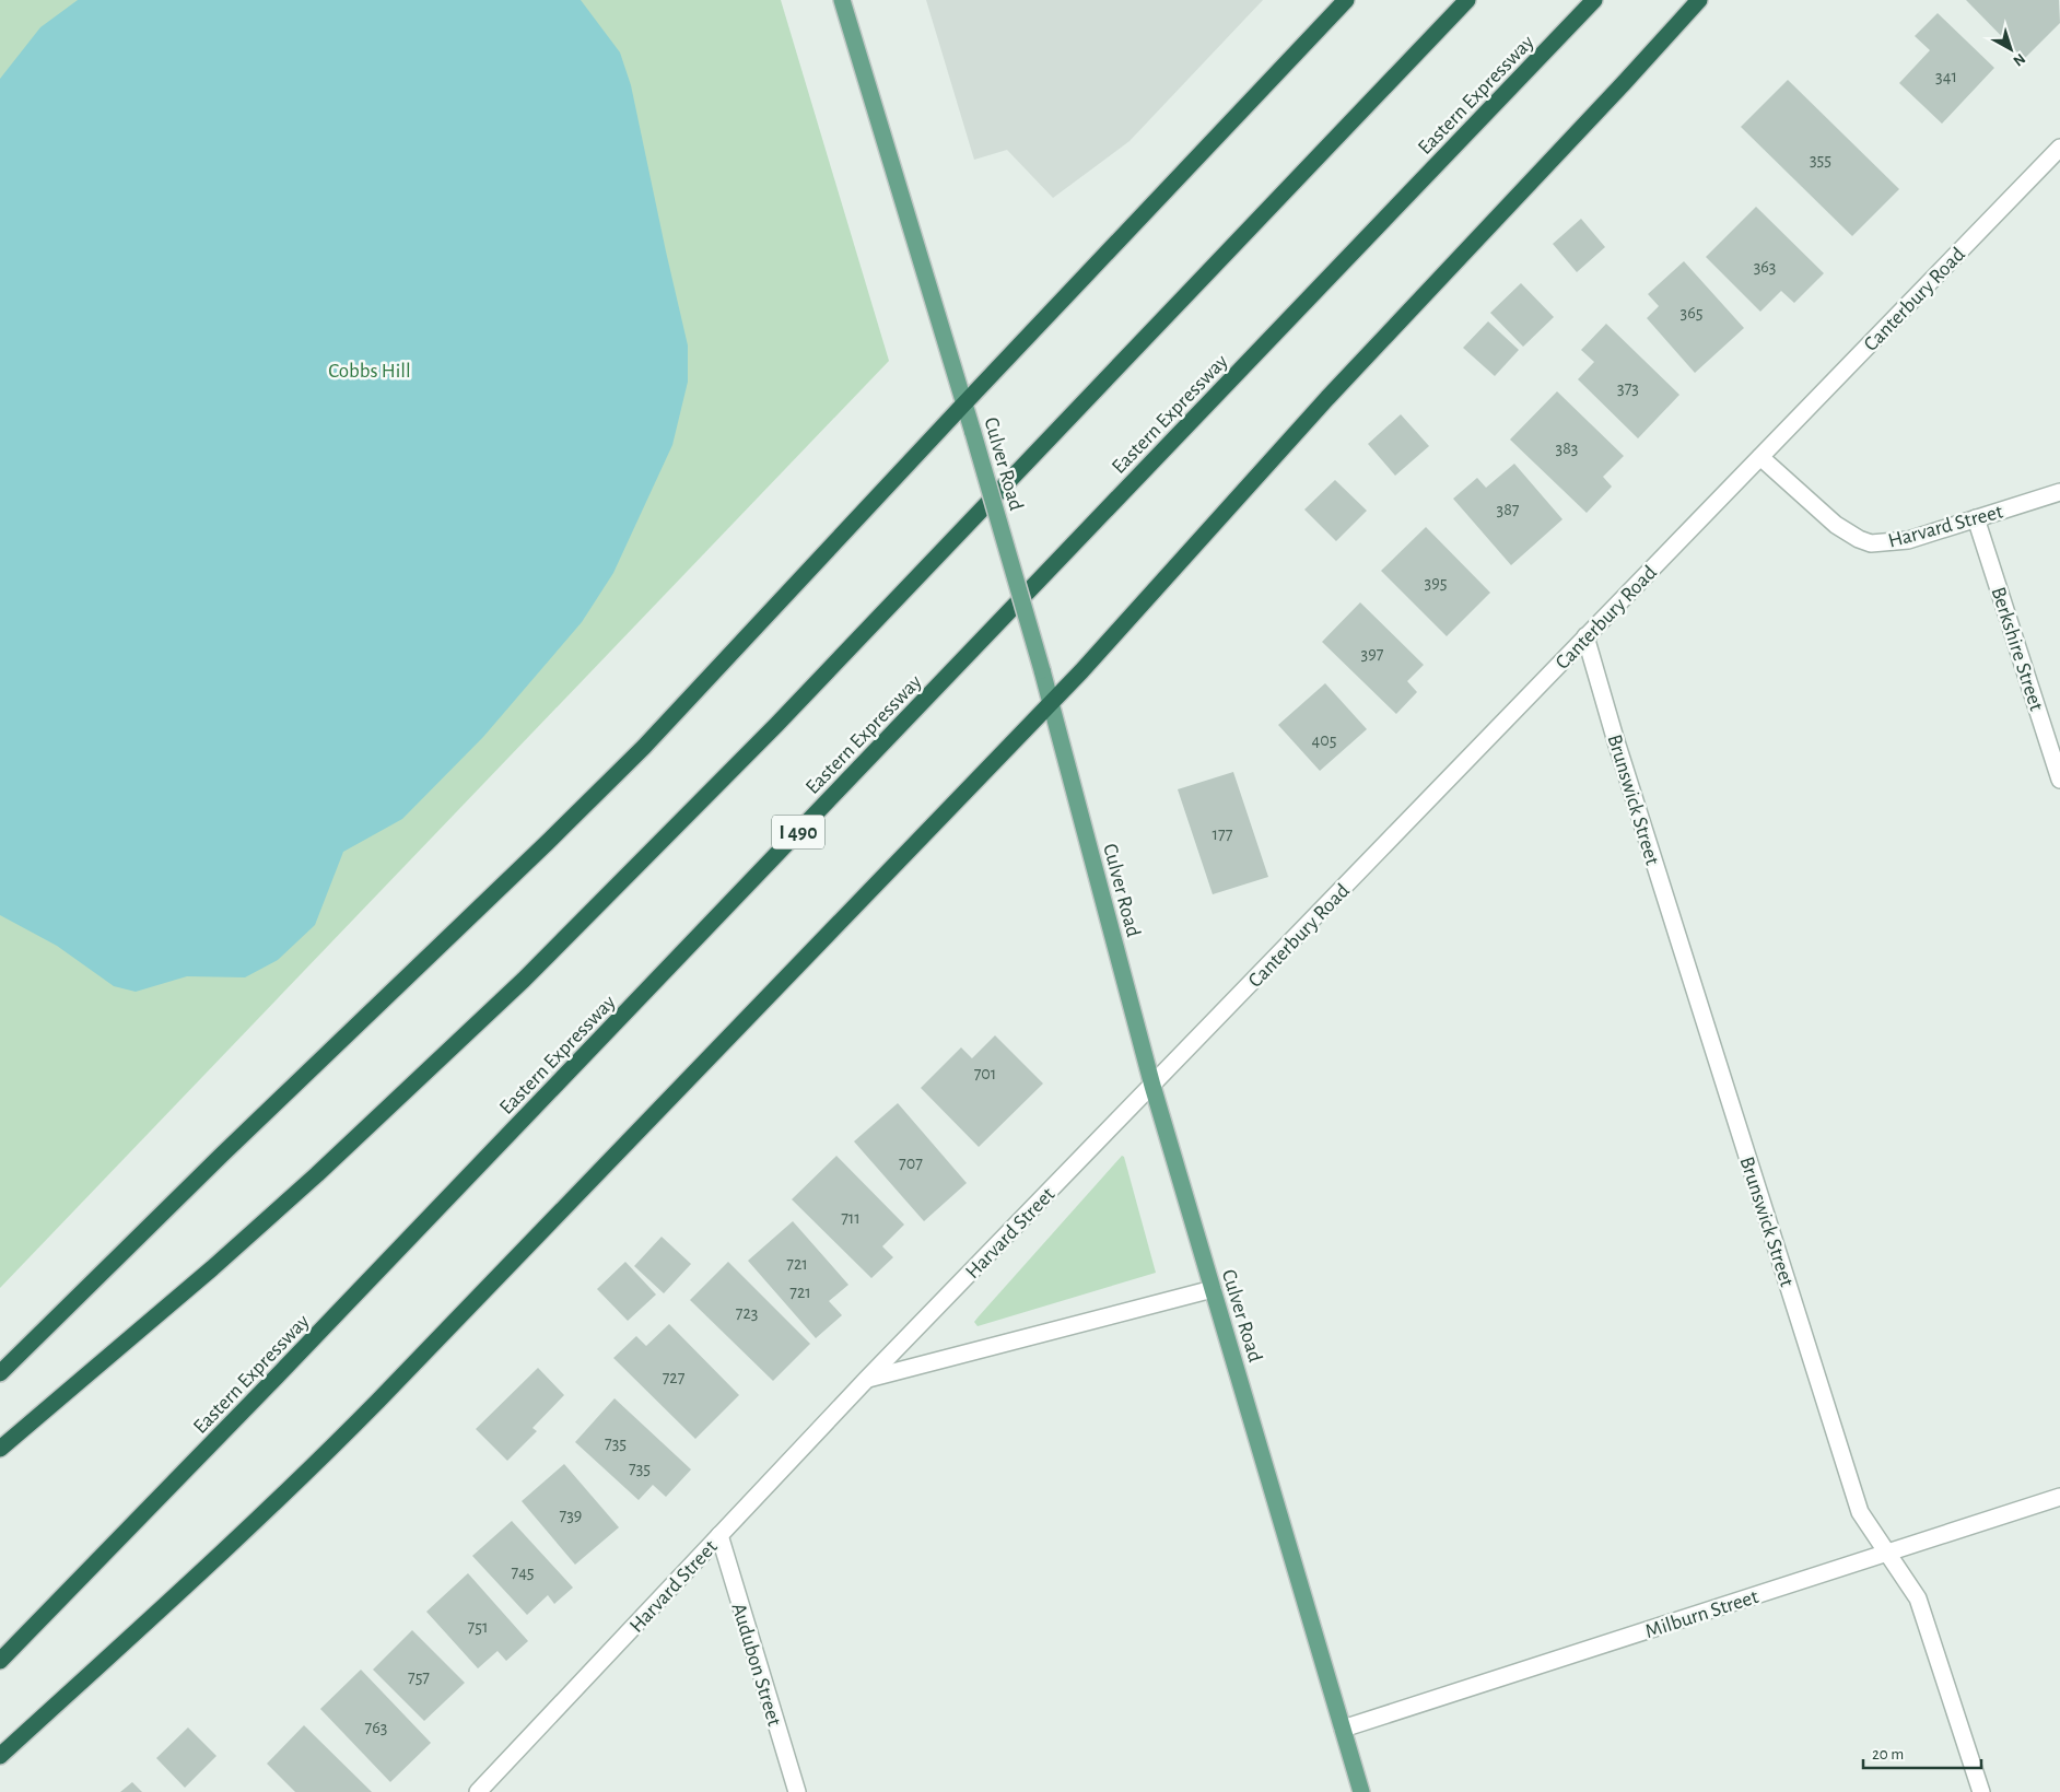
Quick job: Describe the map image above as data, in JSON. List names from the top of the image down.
{
  "streets": {
    "highway": ["Eastern Expressway", "I 490"],
    "main road": ["Culver Road"],
    "street": [
      "Canterbury Road",
      "Harvard Street",
      "Berkshire Street",
      "Brunswick Street",
      "Milburn Street",
      "Audubon Street"
    ]
  },
  "crossings": [
    ["Canterbury Road", "Culver Road"],
    ["Canterbury Road", "Harvard Street"],
    ["Canterbury Road", "Brunswick Street"],
    ["Culver Road", "Harvard Street"],
    ["Culver Road", "Milburn Street"],
    ["Harvard Street", "Berkshire Street"],
    ["Harvard Street", "Audubon Street"],
    ["Brunswick Street", "Milburn Street"]
  ],
  "parks": ["Cobbs Hill"],
  "house_numbers": [
    "341",
    "355",
    "363",
    "365",
    "373",
    "383",
    "387",
    "395",
    "397",
    "405",
    "177",
    "701",
    "707",
    "711",
    "721",
    "721",
    "723",
    "727",
    "735",
    "735",
    "739",
    "745",
    "751",
    "757",
    "763"
  ],
  "scale_bar": "20 m",
  "north": "bottom right"
}
